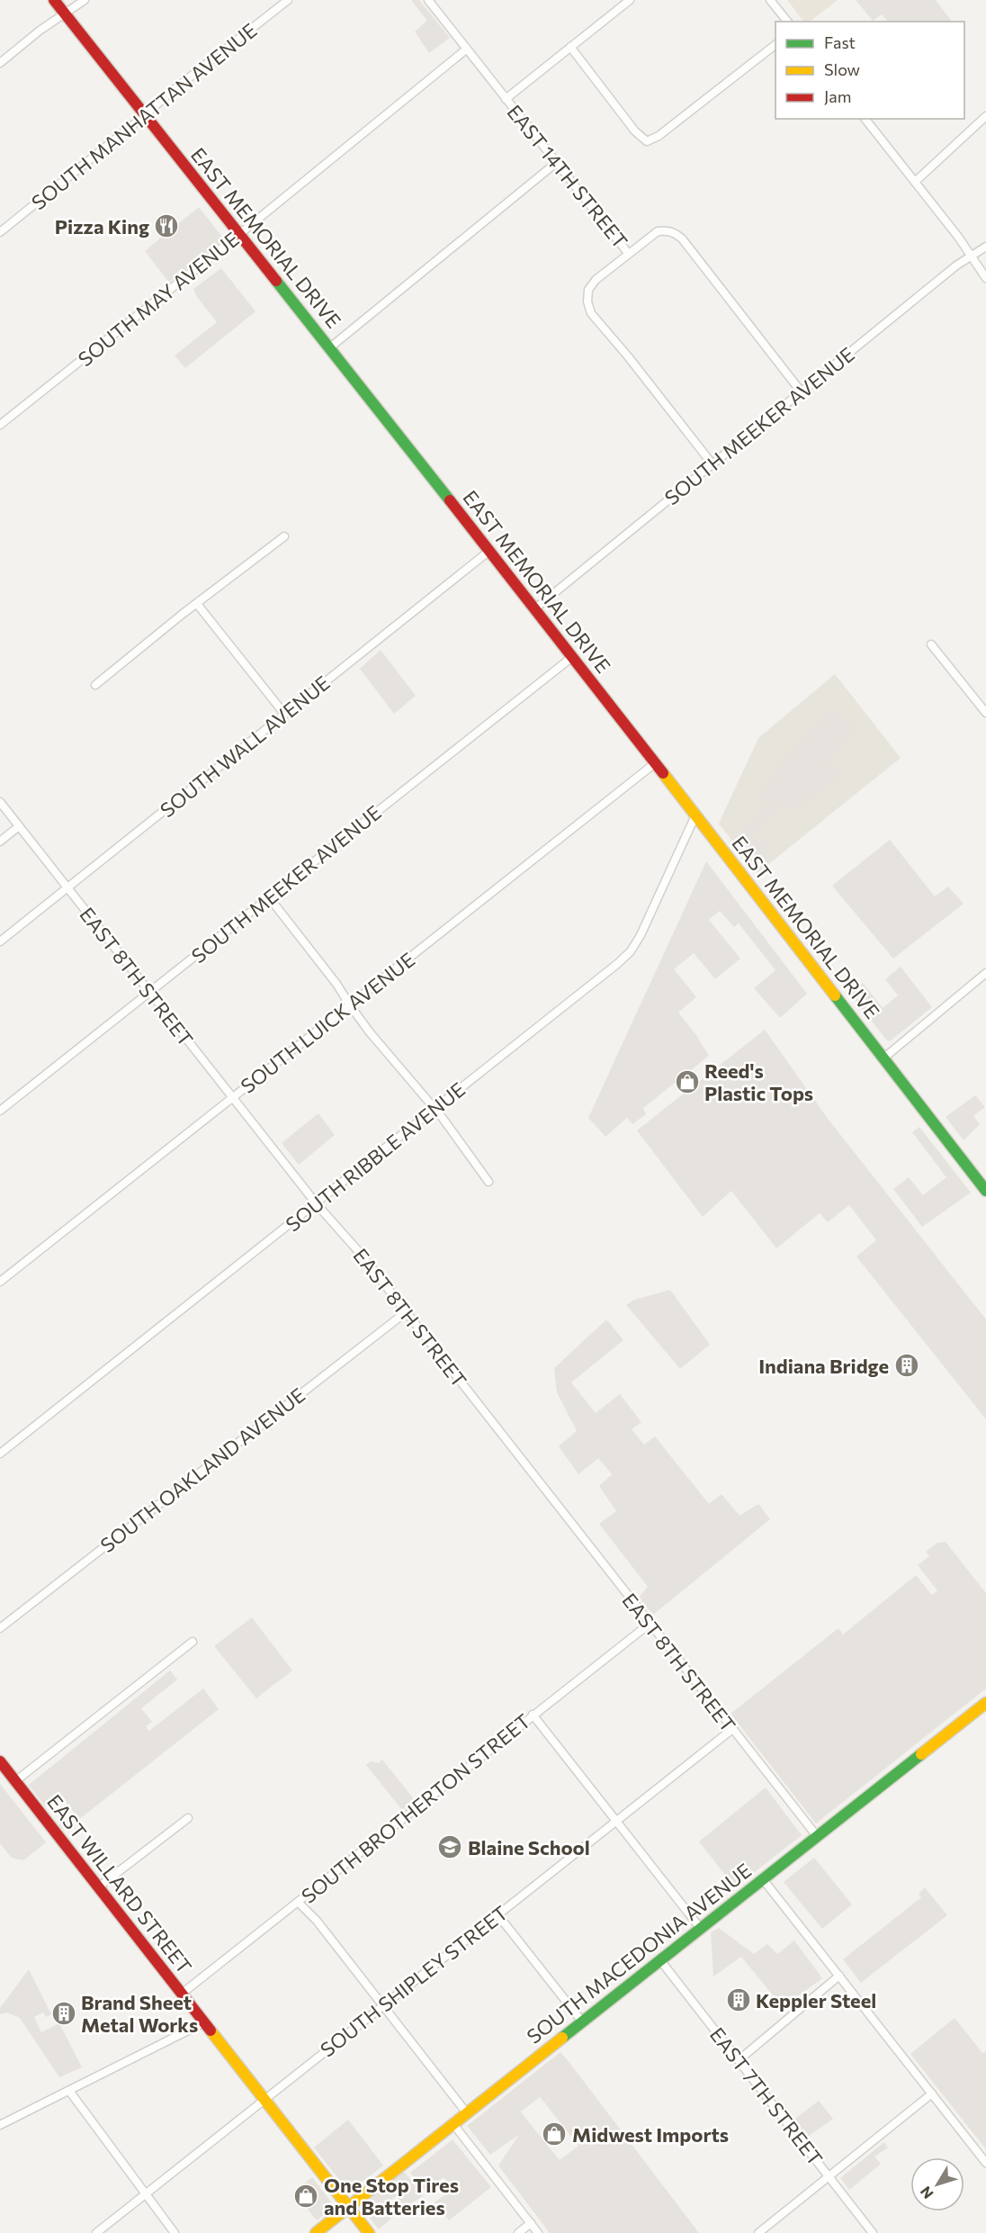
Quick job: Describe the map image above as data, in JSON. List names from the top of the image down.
{
  "streets": {
    "main road": ["EAST MEMORIAL DRIVE", "EAST WILLARD STREET", "SOUTH MACEDONIA AVENUE"],
    "street": [
      "SOUTH MANHATTAN AVENUE",
      "EAST 14TH STREET",
      "SOUTH MAY AVENUE",
      "SOUTH MEEKER AVENUE",
      "SOUTH WALL AVENUE",
      "EAST 8TH STREET",
      "SOUTH LUICK AVENUE",
      "SOUTH RIBBLE AVENUE",
      "SOUTH OAKLAND AVENUE",
      "SOUTH BROTHERTON STREET",
      "SOUTH SHIPLEY STREET",
      "EAST 7TH STREET"
    ]
  },
  "crossings": [
    ["SOUTH MANHATTAN AVENUE", "EAST MEMORIAL DRIVE"],
    ["EAST 14TH STREET", "SOUTH MAY AVENUE"],
    ["EAST 14TH STREET", "SOUTH MEEKER AVENUE"],
    ["EAST MEMORIAL DRIVE", "SOUTH MAY AVENUE"],
    ["EAST MEMORIAL DRIVE", "SOUTH MEEKER AVENUE"],
    ["EAST MEMORIAL DRIVE", "SOUTH WALL AVENUE"],
    ["EAST MEMORIAL DRIVE", "SOUTH LUICK AVENUE"],
    ["EAST MEMORIAL DRIVE", "SOUTH RIBBLE AVENUE"],
    ["SOUTH MEEKER AVENUE", "EAST 8TH STREET"],
    ["SOUTH WALL AVENUE", "EAST 8TH STREET"],
    ["EAST 8TH STREET", "SOUTH LUICK AVENUE"],
    ["EAST 8TH STREET", "SOUTH RIBBLE AVENUE"],
    ["EAST 8TH STREET", "SOUTH OAKLAND AVENUE"],
    ["EAST 8TH STREET", "SOUTH BROTHERTON STREET"],
    ["EAST 8TH STREET", "SOUTH MACEDONIA AVENUE"],
    ["EAST 8TH STREET", "SOUTH SHIPLEY STREET"],
    ["SOUTH BROTHERTON STREET", "EAST WILLARD STREET"],
    ["EAST WILLARD STREET", "SOUTH MACEDONIA AVENUE"],
    ["EAST WILLARD STREET", "SOUTH SHIPLEY STREET"],
    ["SOUTH MACEDONIA AVENUE", "EAST 7TH STREET"]
  ],
  "places": {
    "restaurant": ["Pizza King"],
    "shop": ["Reed's Plastic Tops", "Midwest Imports", "One Stop Tires and Batteries"],
    "building": ["Indiana Bridge", "Keppler Steel", "Brand Sheet Metal Works"],
    "school or university": ["Blaine School"]
  },
  "legend": ["Fast", "Slow", "Jam"],
  "north": "bottom left"
}
